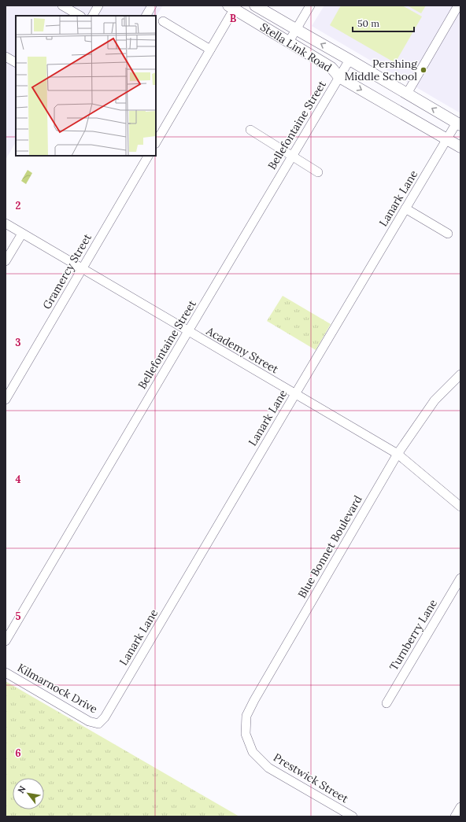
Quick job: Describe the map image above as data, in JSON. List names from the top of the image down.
{
  "streets": {
    "main road": ["Stella Link Road"],
    "street": [
      "Bellefontaine Street",
      "Lanark Lane",
      "Gramercy Street",
      "Academy Street",
      "Blue Bonnet Boulevard",
      "Turnberry Lane",
      "Kilmarnock Drive",
      "Prestwick Street"
    ]
  },
  "crossings": [
    ["Stella Link Road", "Bellefontaine Street"],
    ["Stella Link Road", "Lanark Lane"],
    ["Bellefontaine Street", "Academy Street"],
    ["Lanark Lane", "Academy Street"],
    ["Lanark Lane", "Kilmarnock Drive"],
    ["Gramercy Street", "Academy Street"],
    ["Academy Street", "Blue Bonnet Boulevard"],
    ["Blue Bonnet Boulevard", "Prestwick Street"]
  ],
  "places": ["Pershing Middle School"],
  "scale_bar": "50 m",
  "north": "top left",
  "grid": {
    "columns": ["B"],
    "rows": [
      "2",
      "3",
      "4",
      "5",
      "6"
    ]
  }
}
